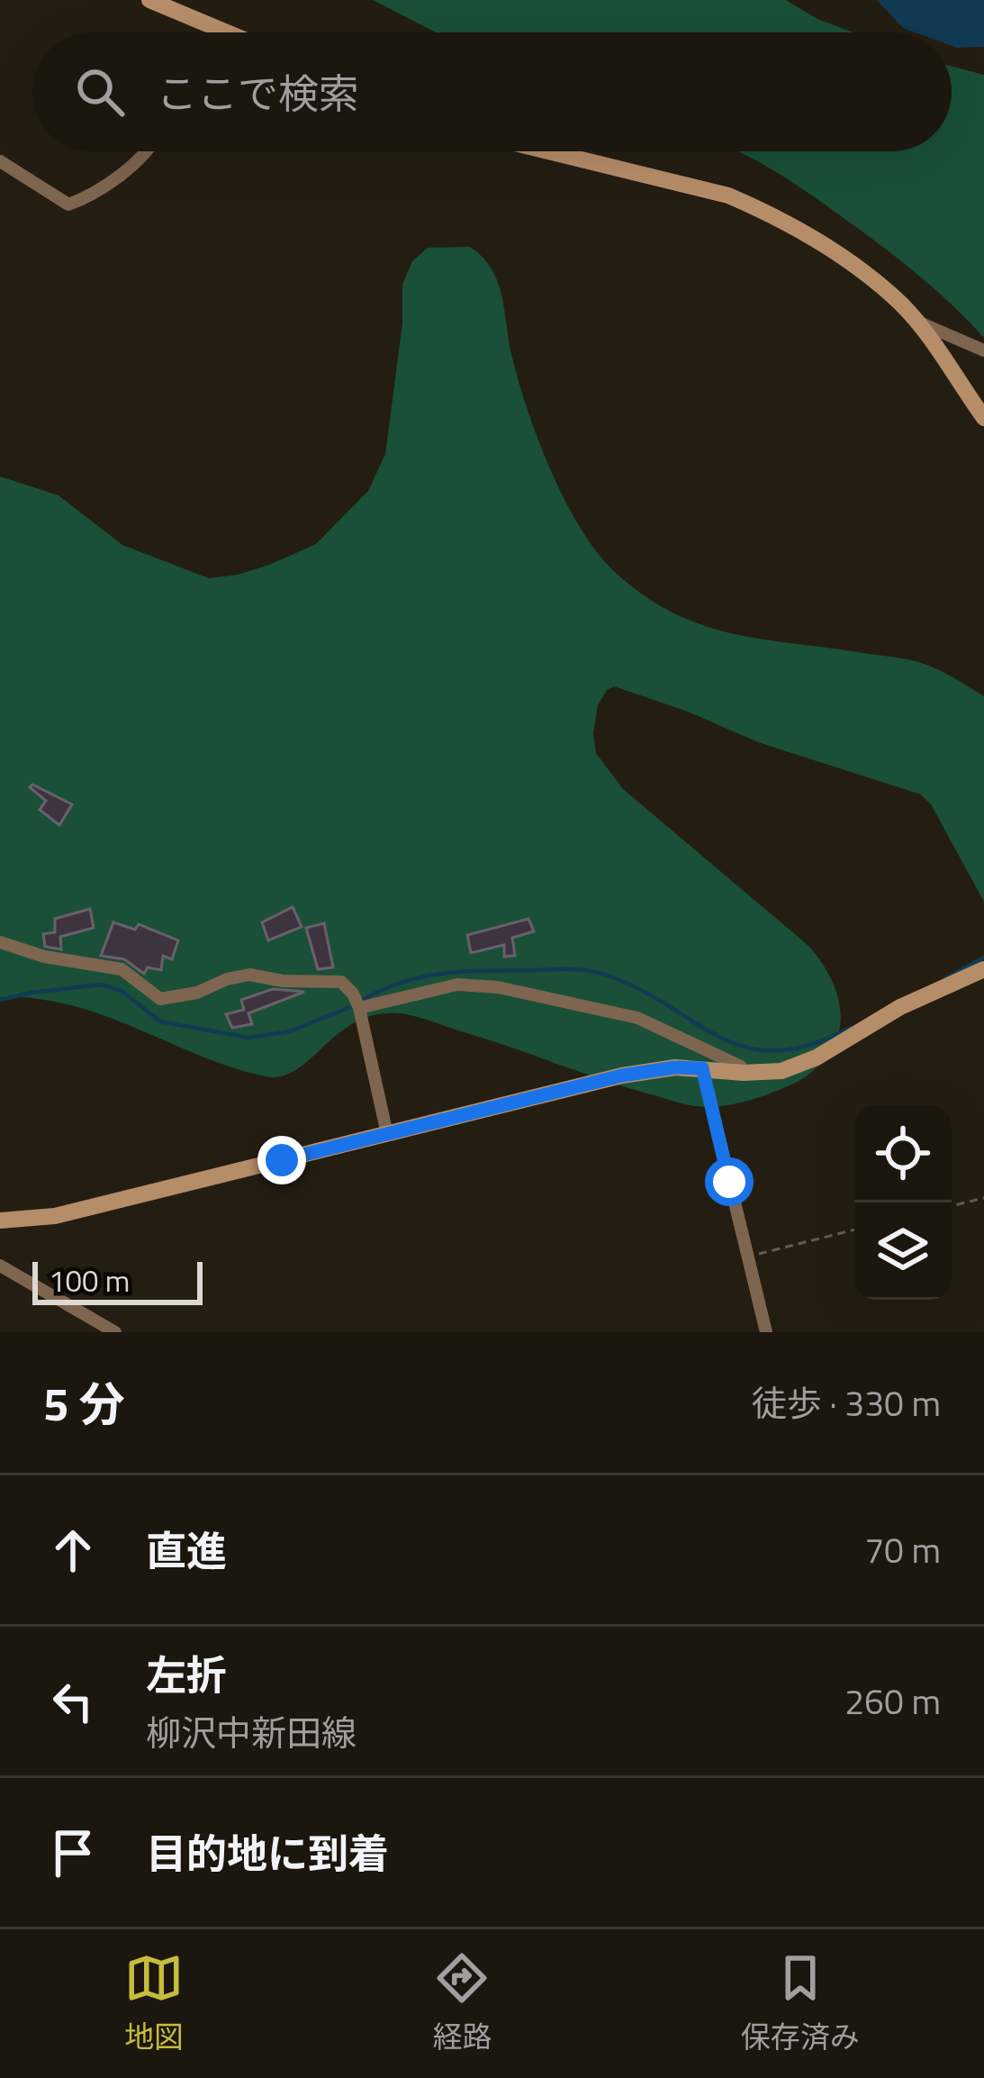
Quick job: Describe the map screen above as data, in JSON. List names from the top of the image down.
{
  "scale_bar": "100 m",
  "page": {
    "search": "ここで検索",
    "scale": "100 m",
    "heading": ["5 分", "徒歩 · 330 m"],
    "list": [
      ["直進", "70 m"],
      ["左折", "柳沢中新田線", "260 m"],
      "目的地に到着"
    ],
    "nav": ["地図", "経路", "保存済み"]
  }
}
